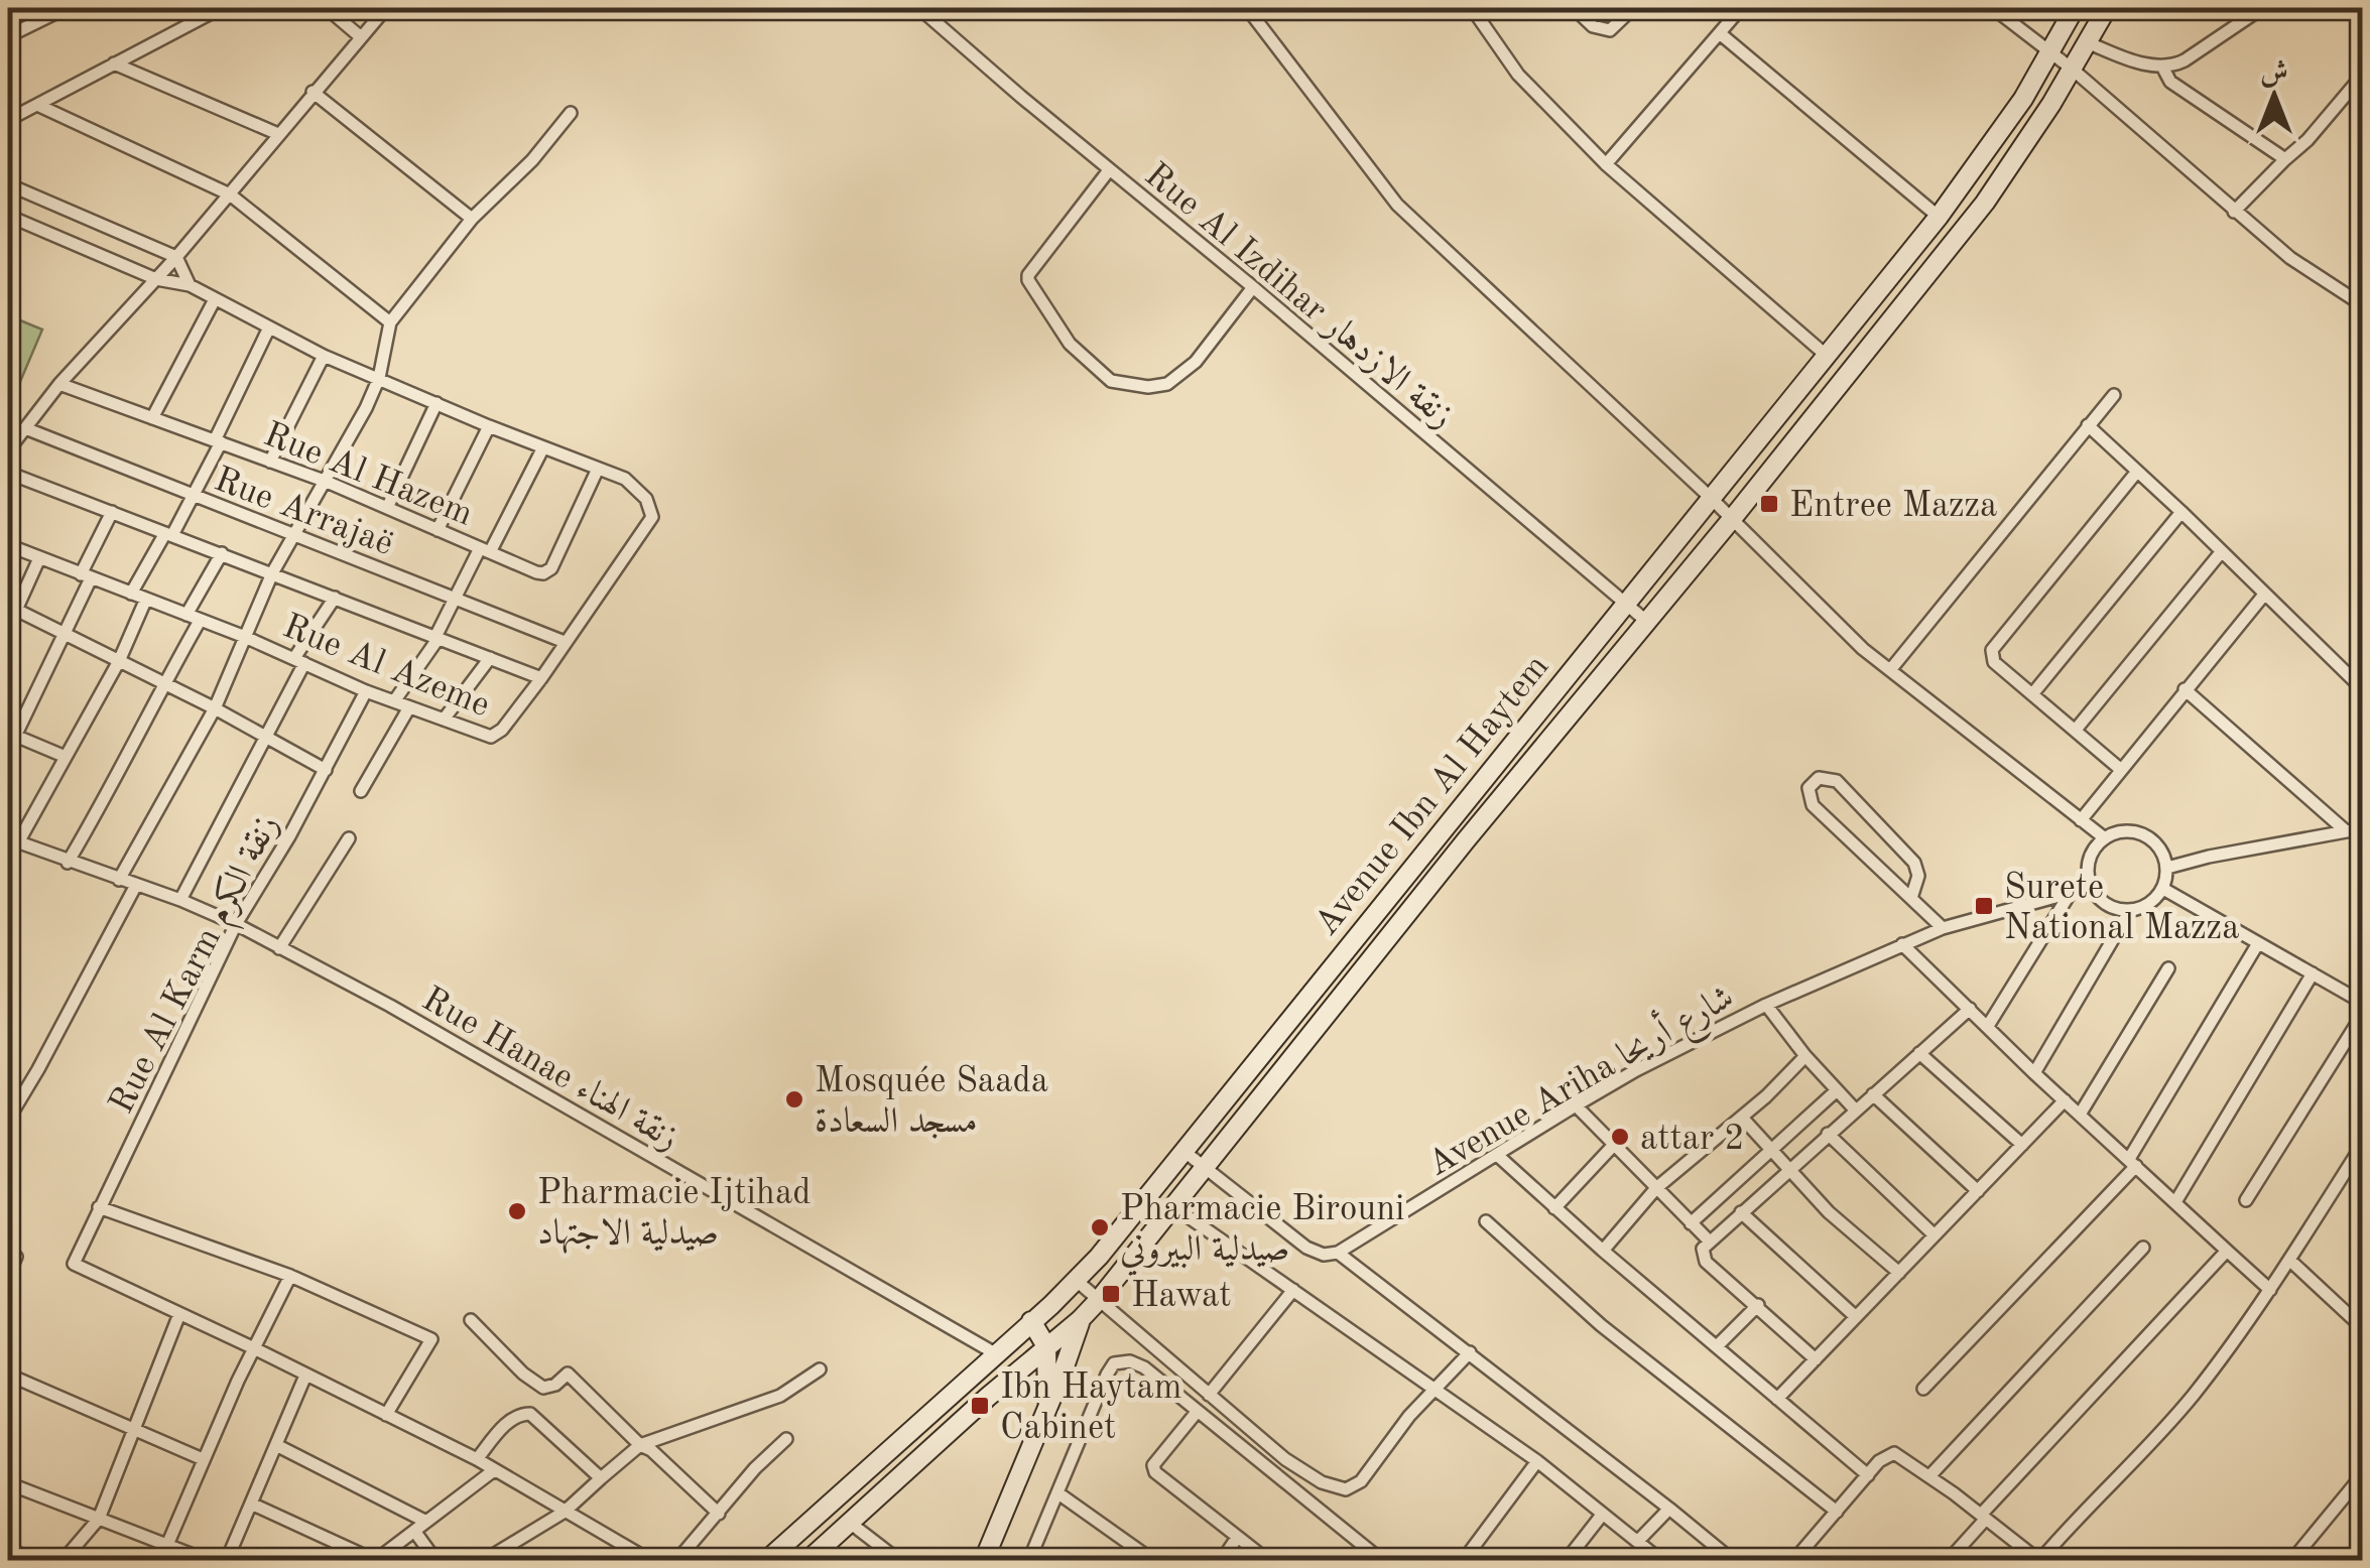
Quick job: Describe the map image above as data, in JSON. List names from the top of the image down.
{
  "streets": {
    "street": [
      "Rue Al Izdihar زنقة الازدهار",
      "Rue Al Hazem",
      "Rue Arrajaë",
      "Rue Al Azeme",
      "Avenue Ibn Al Haytem",
      "Rue Al Karm زنقة الكرم",
      "Rue Hanae زنقة الهناء",
      "Avenue Ariha شارع أريحا"
    ]
  },
  "crossings": [
    ["Rue Al Izdihar زنقة الازدهار", "Avenue Ibn Al Haytem"],
    ["Rue Al Hazem", "Rue Al Azeme"],
    ["Rue Arrajaë", "Rue Al Azeme"],
    ["Rue Al Azeme", "Rue Al Karm زنقة الكرم"],
    ["Avenue Ibn Al Haytem", "Rue Hanae زنقة الهناء"],
    ["Rue Al Karm زنقة الكرم", "Rue Hanae زنقة الهناء"]
  ],
  "places": {
    "transit": [
      "Entree Mazza",
      "Surete National Mazza",
      "Hawat",
      "Ibn Haytam Cabinet"
    ],
    "other": [
      "Mosquée Saada مسجد السعادة",
      "attar 2",
      "Pharmacie Ijtihad صيدلية الاجتهاد",
      "Pharmacie Birouni صيدلية البيروني"
    ]
  },
  "north": "top"
}
